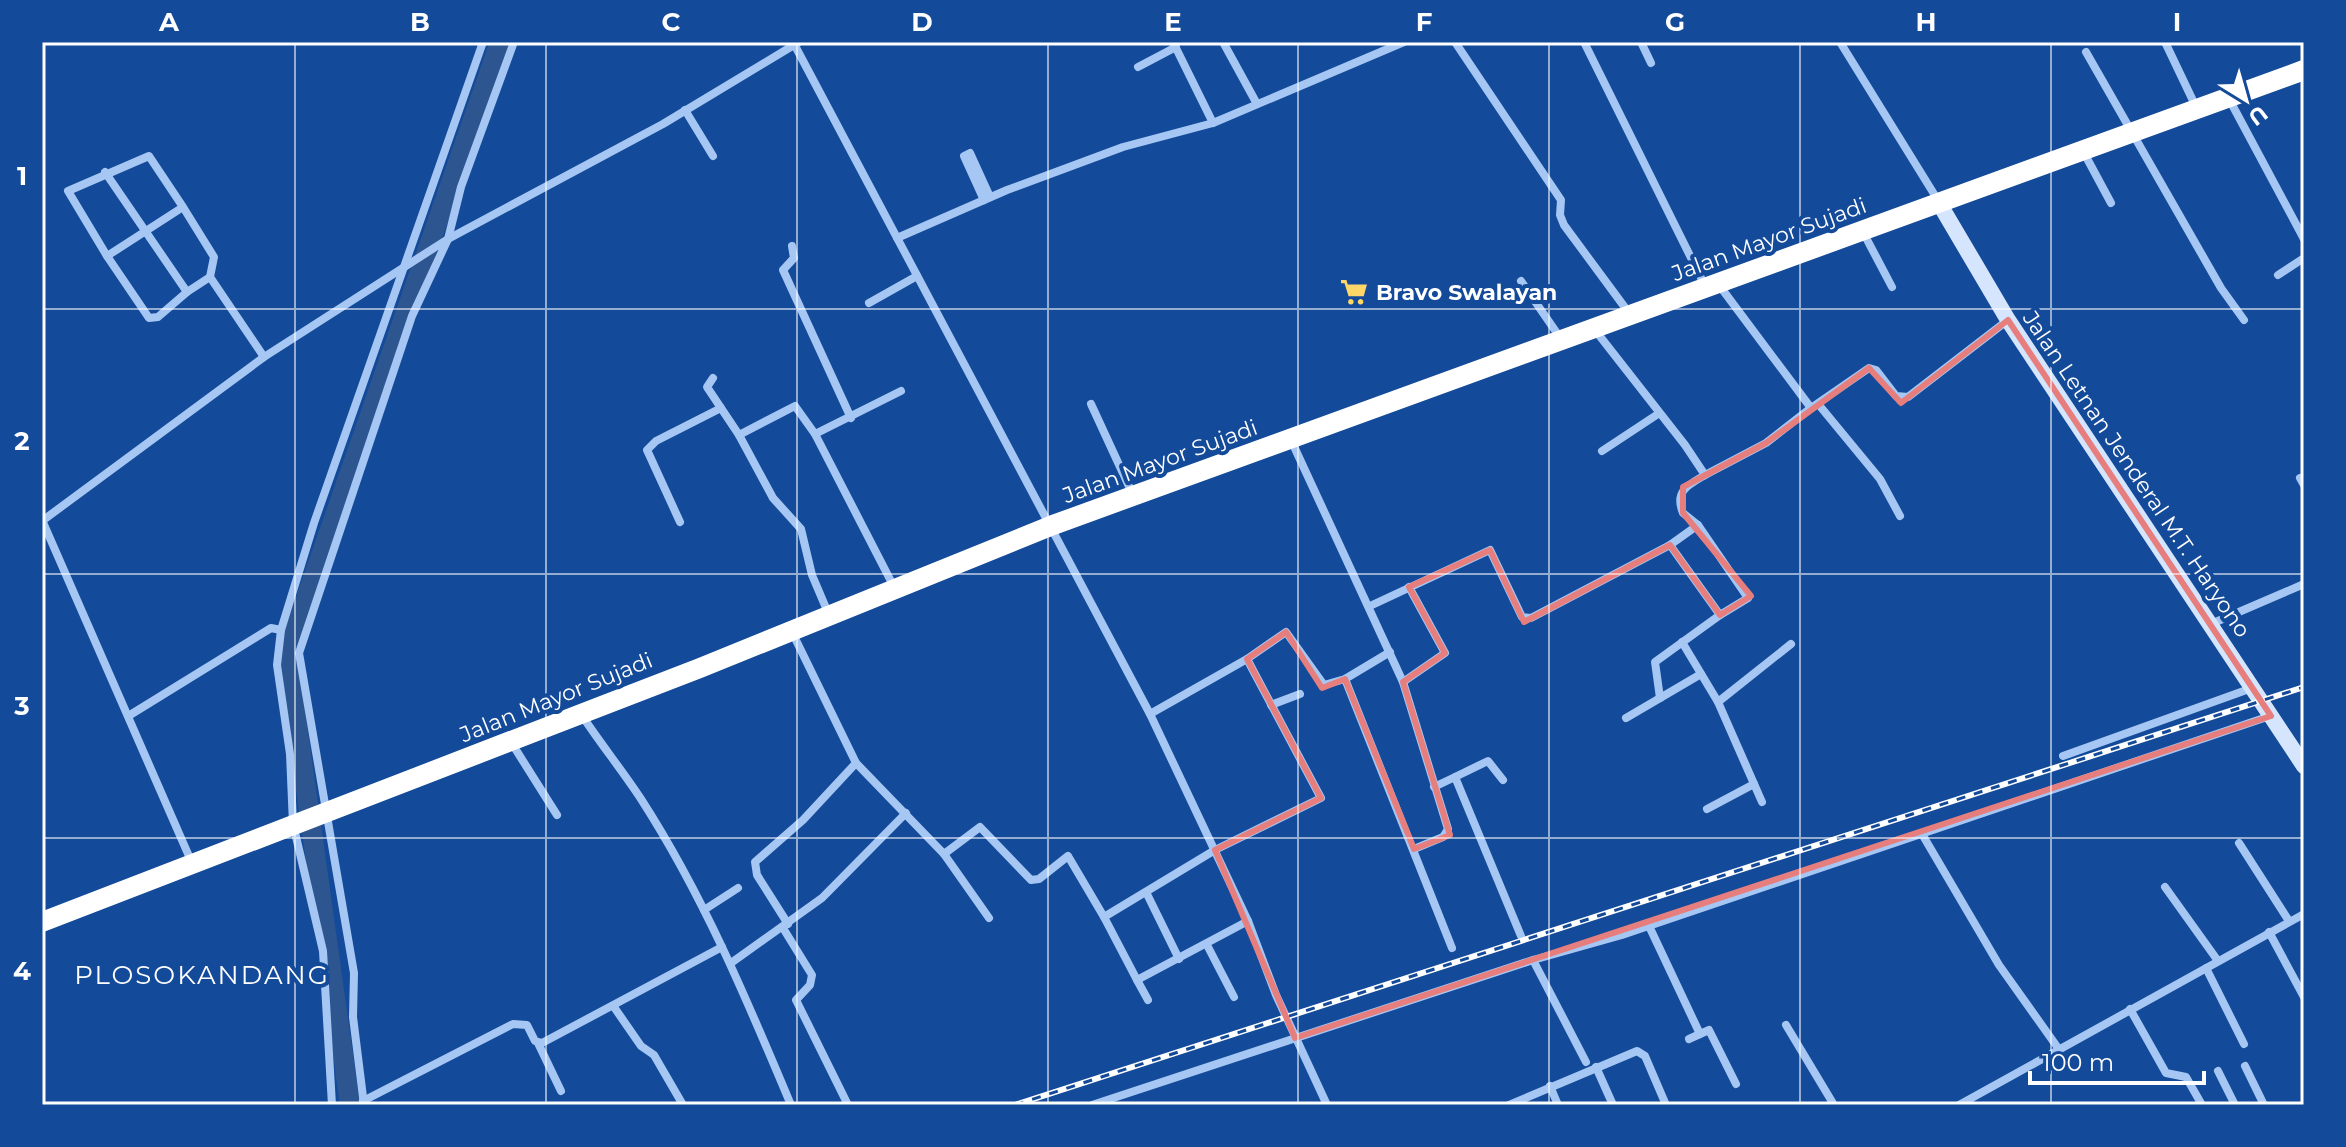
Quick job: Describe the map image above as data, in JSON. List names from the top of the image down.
{
  "streets": {
    "highway": ["Jalan Mayor Sujadi"],
    "main road": ["Jalan Letnan Jenderal M.T. Haryono"]
  },
  "crossings": [
    ["Jalan Mayor Sujadi", "Jalan Letnan Jenderal M.T. Haryono"]
  ],
  "districts": ["PLOSOKANDANG"],
  "places": {
    "supermarket": ["Bravo Swalayan"]
  },
  "scale_bar": "100 m",
  "north": "bottom right",
  "grid": {
    "columns": [
      "A",
      "B",
      "C",
      "D",
      "E",
      "F",
      "G",
      "H",
      "I"
    ],
    "rows": [
      "1",
      "2",
      "3",
      "4"
    ]
  }
}
